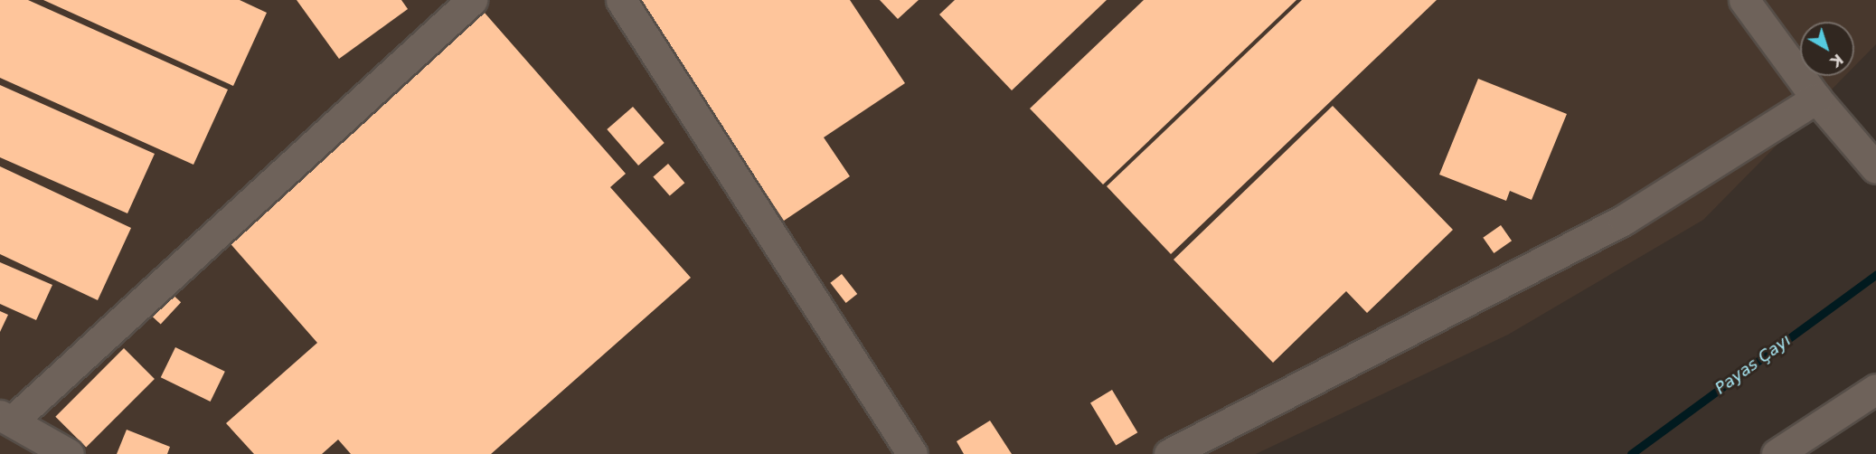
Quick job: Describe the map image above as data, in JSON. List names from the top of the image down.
{
  "water": ["Payas Çayı"],
  "north": "bottom right"
}
